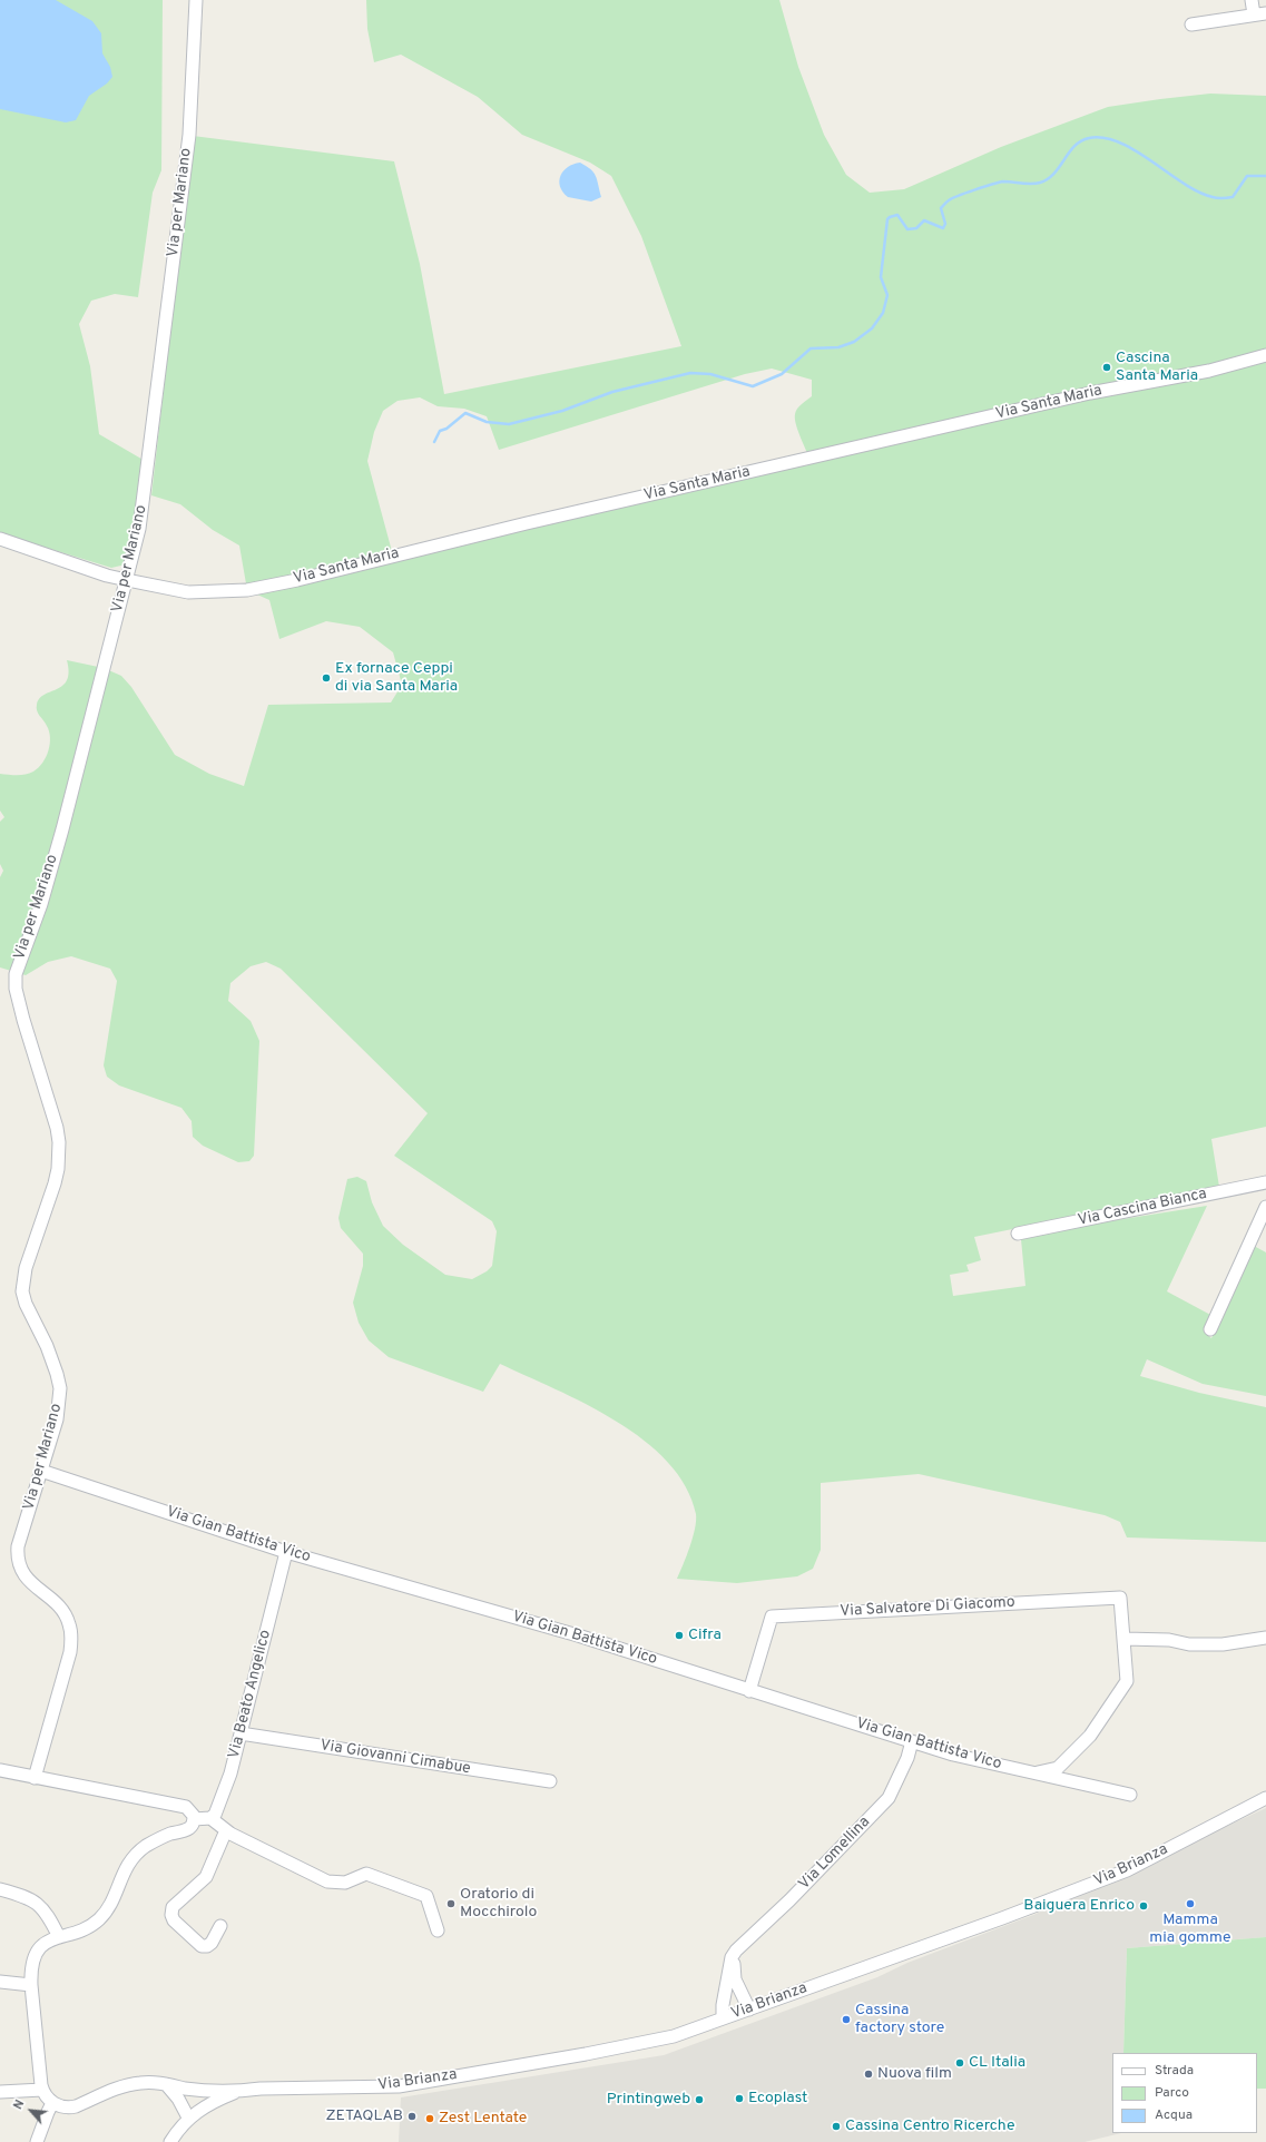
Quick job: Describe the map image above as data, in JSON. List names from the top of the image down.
{
  "streets": {
    "street": [
      "Via per Mariano",
      "Via Santa Maria",
      "Via Cascina Bianca",
      "Via Gian Battista Vico",
      "Via Salvatore Di Giacomo",
      "Via Beato Angelico",
      "Via Giovanni Cimabue",
      "Via Lomellina",
      "Via Brianza"
    ]
  },
  "crossings": [
    ["Via per Mariano", "Via Santa Maria"],
    ["Via per Mariano", "Via Gian Battista Vico"],
    ["Via Gian Battista Vico", "Via Salvatore Di Giacomo"],
    ["Via Gian Battista Vico", "Via Beato Angelico"],
    ["Via Gian Battista Vico", "Via Lomellina"],
    ["Via Beato Angelico", "Via Giovanni Cimabue"],
    ["Via Lomellina", "Via Brianza"]
  ],
  "places": [
    "Cascina Santa Maria",
    "Ex fornace Ceppi di via Santa Maria",
    "Cifra",
    "Oratorio di Mocchirolo",
    "Mamma mia gomme",
    "Baiguera Enrico",
    "Cassina factory store",
    "CL Italia",
    "Nuova film",
    "Ecoplast",
    "Printingweb",
    "ZETAQLAB",
    "Zest Lentate",
    "Cassina Centro Ricerche"
  ],
  "legend": ["Strada", "Parco", "Acqua"],
  "north": "top left"
}
